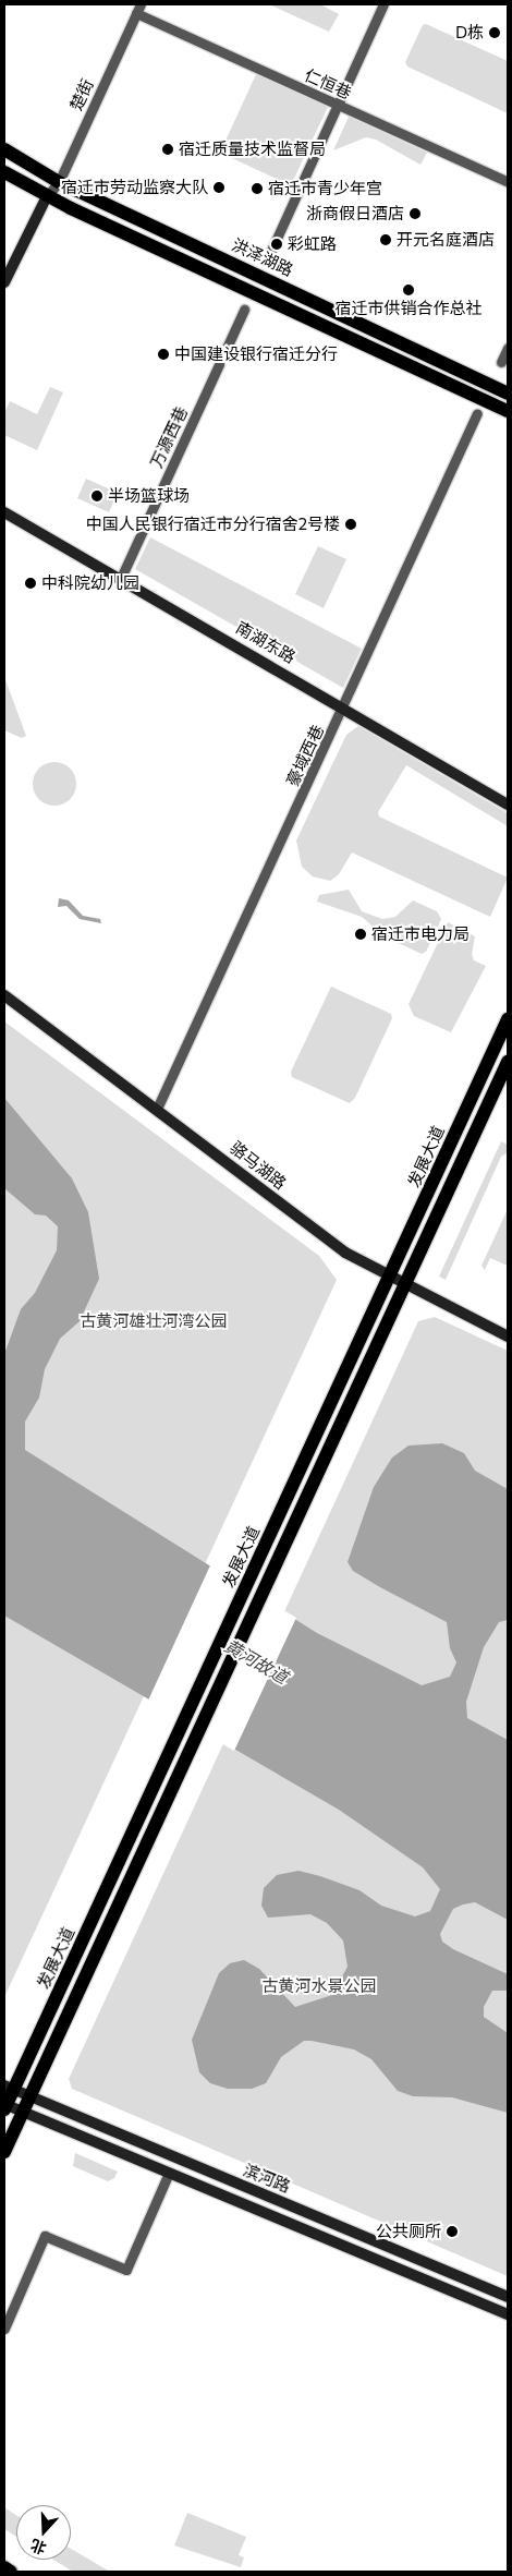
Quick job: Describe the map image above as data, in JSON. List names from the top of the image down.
{
  "streets": {
    "main road": ["洪泽湖路", "发展大道"],
    "street": [
      "仁恒巷",
      "楚街",
      "万源西巷",
      "南湖东路",
      "豪域西巷",
      "骆马湖路",
      "滨河路"
    ]
  },
  "crossings": [
    ["仁恒巷", "楚街"],
    ["楚街", "洪泽湖路"],
    ["万源西巷", "南湖东路"],
    ["南湖东路", "豪域西巷"],
    ["豪域西巷", "骆马湖路"],
    ["发展大道", "骆马湖路"],
    ["发展大道", "滨河路"]
  ],
  "water": ["黄河故道"],
  "parks": ["古黄河雄壮河湾公园", "古黄河水景公园"],
  "places": [
    "D栋",
    "宿迁质量技术监督局",
    "宿迁市劳动监察大队",
    "宿迁市青少年宫",
    "浙商假日酒店",
    "开元名庭酒店",
    "彩虹路",
    "宿迁市供销合作总社",
    "中国建设银行宿迁分行",
    "半场篮球场",
    "中国人民银行宿迁市分行宿舍2号楼",
    "中科院幼儿园",
    "宿迁市电力局",
    "公共厕所"
  ],
  "north": "bottom"
}
